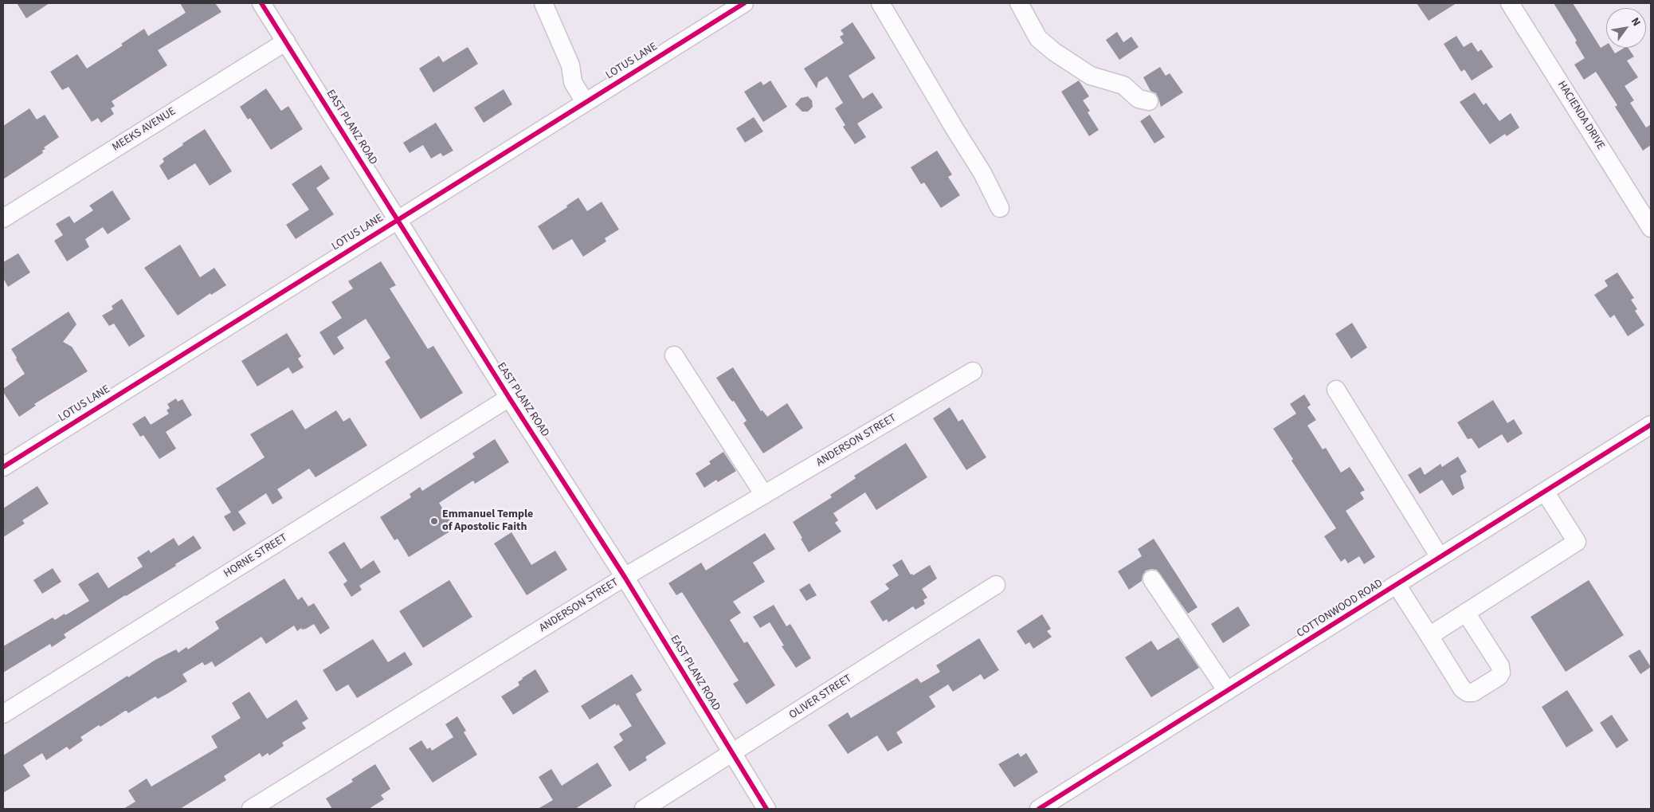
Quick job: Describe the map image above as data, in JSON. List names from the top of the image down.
{
  "streets": {
    "street": [
      "LOTUS LANE",
      "HACIENDA DRIVE",
      "EAST PLANZ ROAD",
      "MEEKS AVENUE",
      "ANDERSON STREET",
      "HORNE STREET",
      "COTTONWOOD ROAD",
      "OLIVER STREET"
    ]
  },
  "crossings": [
    ["LOTUS LANE", "EAST PLANZ ROAD"],
    ["EAST PLANZ ROAD", "MEEKS AVENUE"],
    ["EAST PLANZ ROAD", "ANDERSON STREET"],
    ["EAST PLANZ ROAD", "HORNE STREET"],
    ["EAST PLANZ ROAD", "OLIVER STREET"]
  ],
  "places": ["Emmanuel Temple of Apostolic Faith"],
  "north": "top right"
}
